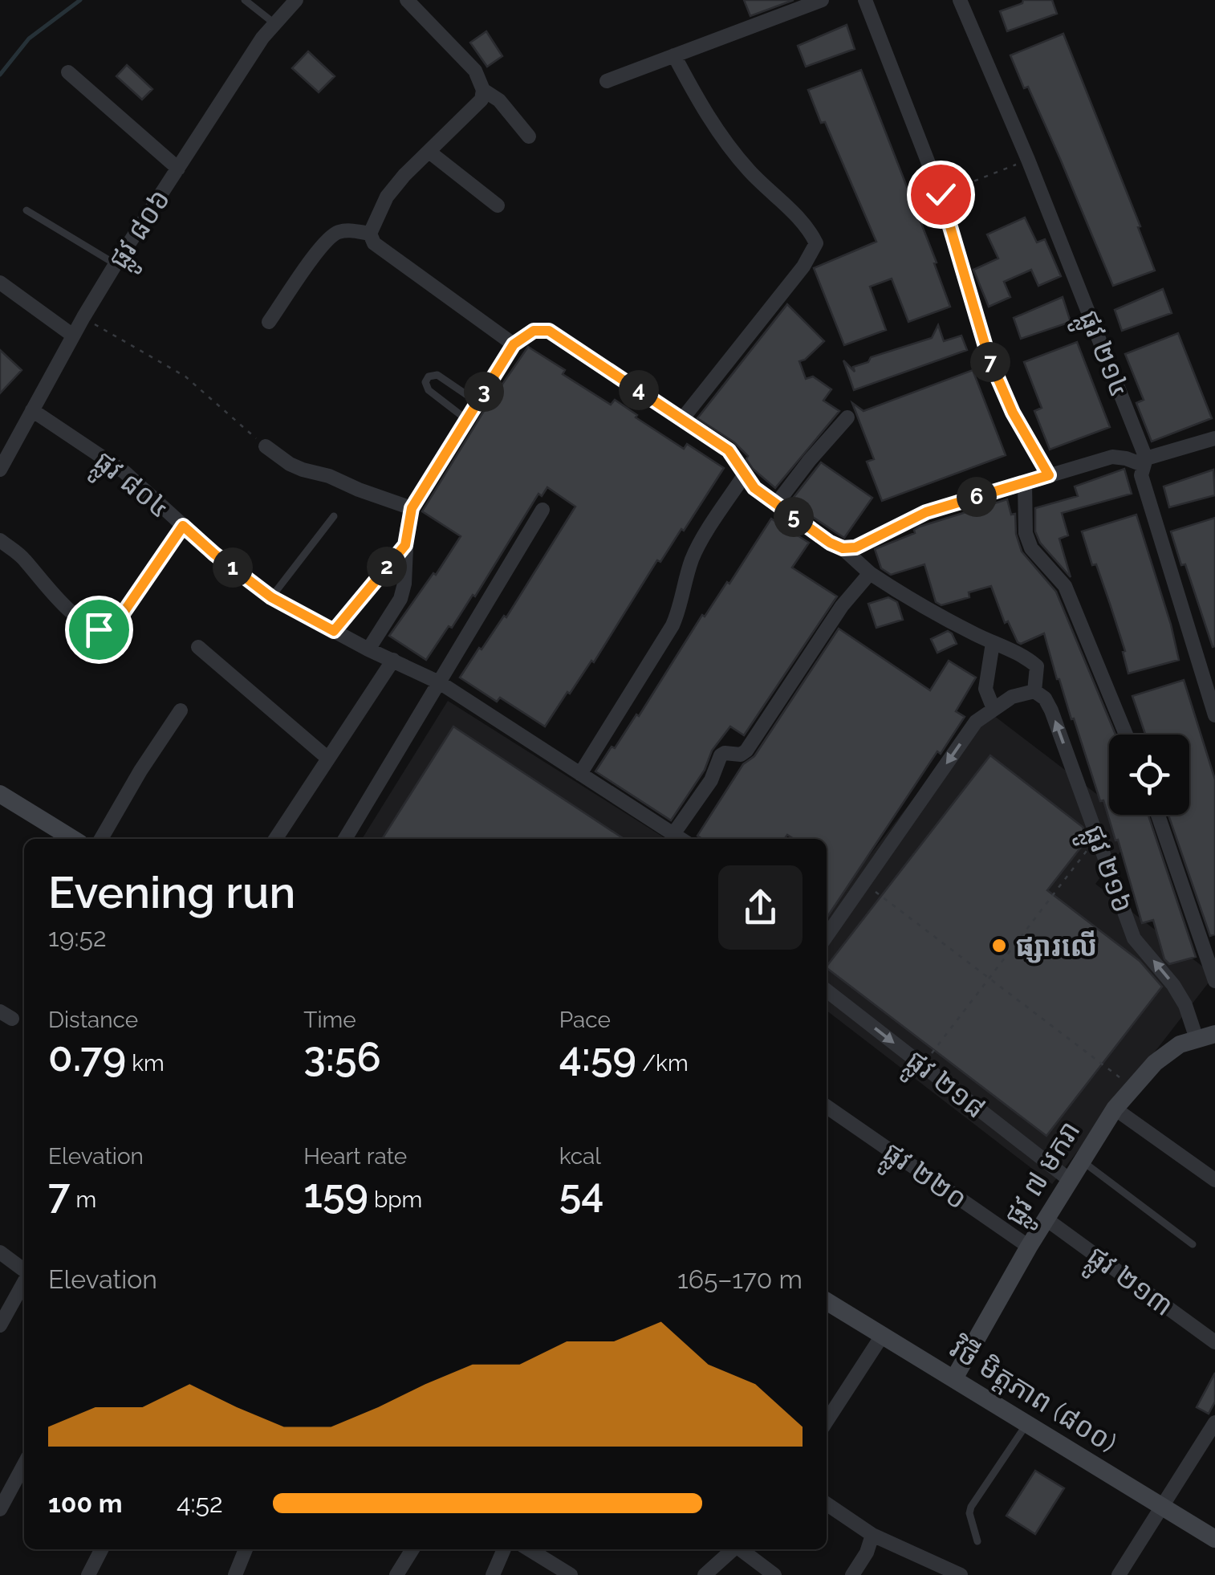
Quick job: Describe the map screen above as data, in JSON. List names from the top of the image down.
{
  "streets": {
    "main road": ["ផ្លូវ ៧ មករា", "វិថី មិត្តភាព (៨០០)"],
    "street": [
      "ផ្លូវ ៨០៦",
      "ផ្លូវ ២១៤",
      "ផ្លូវ ៨០៤",
      "ផ្លូវ ២១៦",
      "ផ្លូវ ២១៨",
      "ផ្លូវ ២២០",
      "ផ្លូវ ២១៣"
    ]
  },
  "crossings": [
    ["ផ្លូវ ៨០៦", "ផ្លូវ ៨០៤"],
    ["ផ្លូវ ២១៦", "ផ្លូវ ៧ មករា"],
    ["ផ្លូវ ២១៨", "ផ្លូវ ៧ មករា"],
    ["ផ្លូវ ៧ មករា", "ផ្លូវ ២២០"],
    ["ផ្លូវ ៧ មករា", "ផ្លូវ ២១៣"],
    ["ផ្លូវ ៧ មករា", "វិថី មិត្តភាព (៨០០)"]
  ],
  "one_way": ["ផ្លូវ ២១៨"],
  "places": ["ផ្សារលើ"],
  "page": {
    "pins": [
      "7",
      "4",
      "3",
      "6",
      "5",
      "2",
      "1"
    ],
    "heading": ["Evening run", "19:52"],
    "stats": [
      ["Distance", "0.79 km"],
      ["Time", "3:56"],
      ["Pace", "4:59 /km"],
      ["Elevation", "7 m"],
      ["Heart rate", "159 bpm"],
      ["kcal", "54"]
    ],
    "chart": ["Elevation", "165–170 m"],
    "list": [
      {
        "name": "100 m",
        "note": "4:52"
      }
    ]
  }
}
